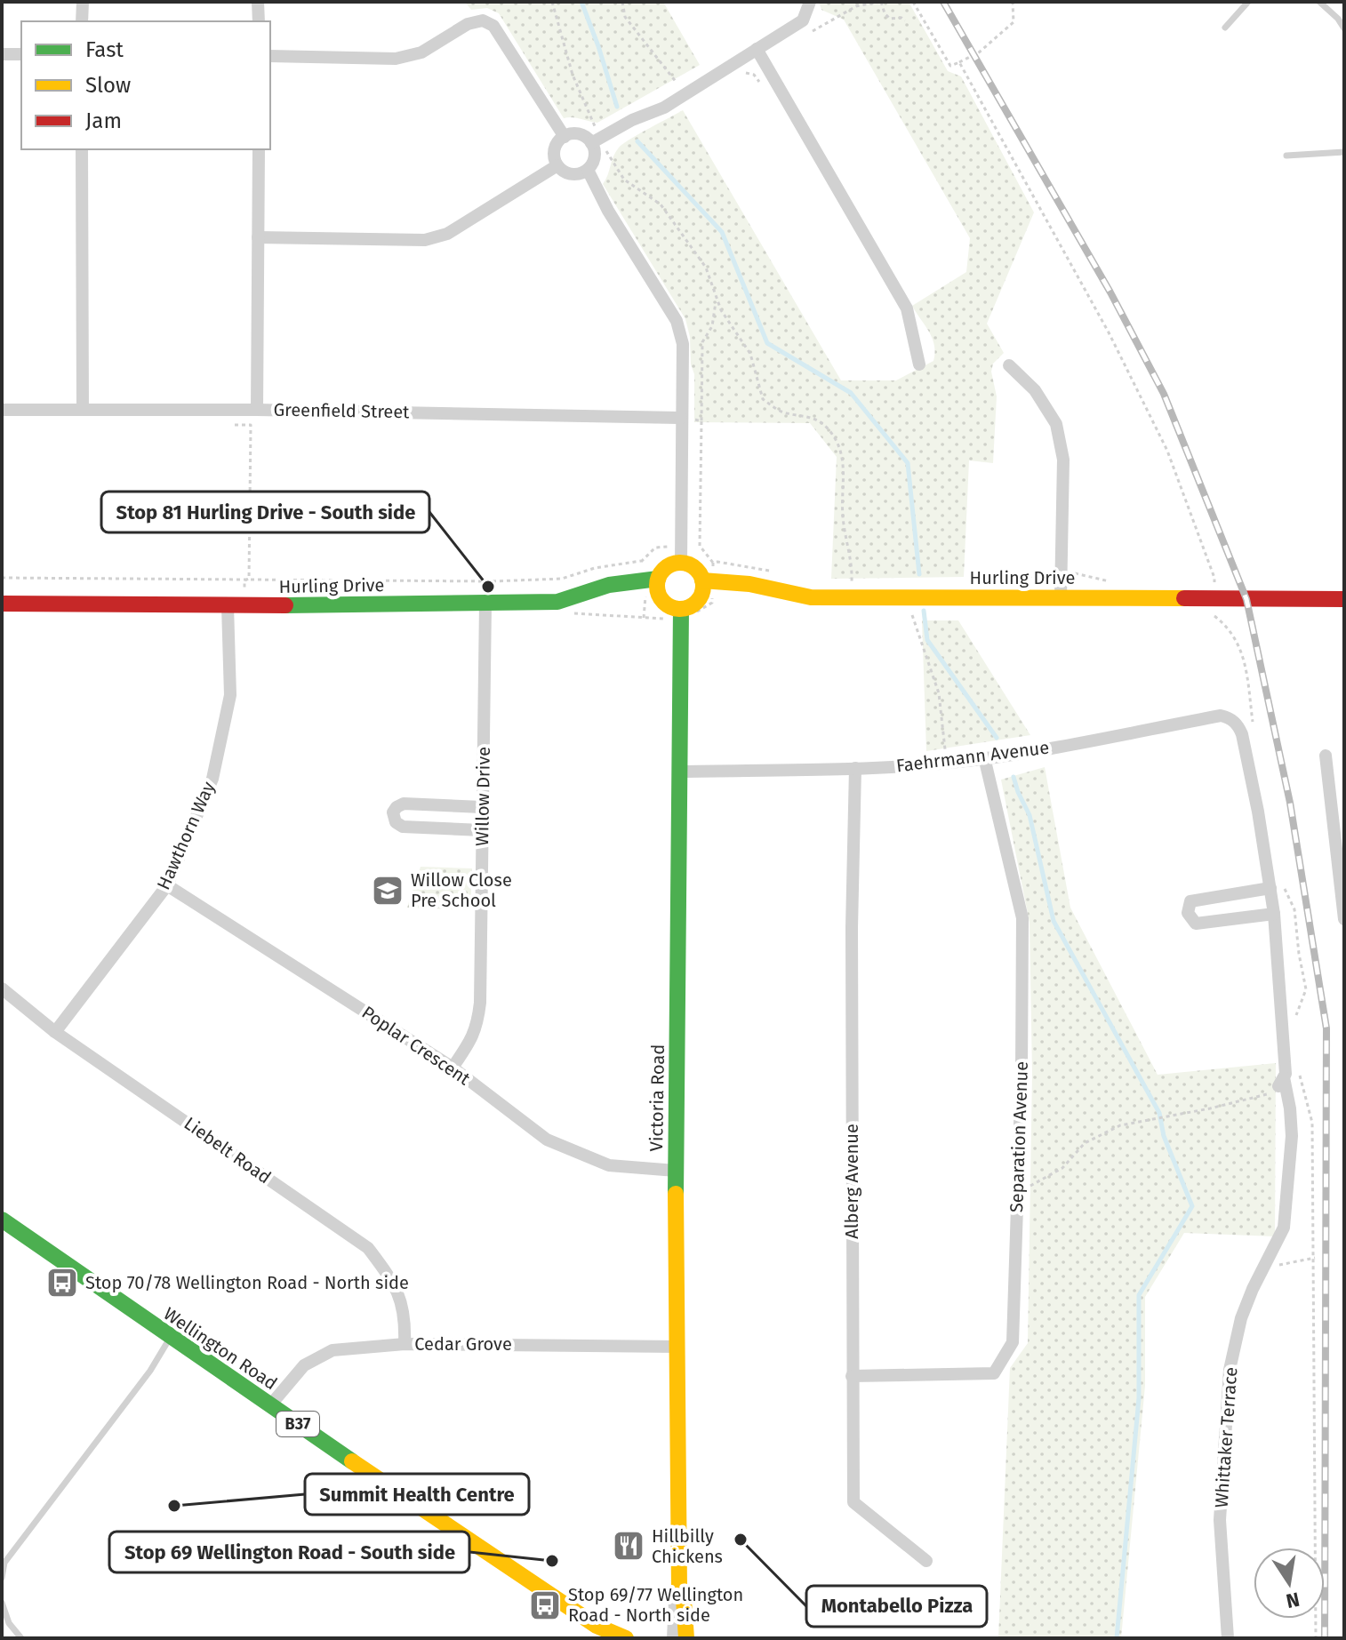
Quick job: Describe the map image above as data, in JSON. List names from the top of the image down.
{
  "streets": {
    "street": [
      "Greenfield Street",
      "Hurling Drive",
      "Faehrmann Avenue",
      "Willow Drive",
      "Hawthorn Way",
      "Poplar Crescent",
      "Victoria Road",
      "Separation Avenue",
      "Liebelt Road",
      "Alberg Avenue",
      "Cedar Grove",
      "Wellington Road",
      "B37",
      "Whittaker Terrace"
    ]
  },
  "crossings": [
    ["Hurling Drive", "Willow Drive"],
    ["Hurling Drive", "Hawthorn Way"],
    ["Hurling Drive", "Victoria Road"],
    ["Faehrmann Avenue", "Victoria Road"],
    ["Faehrmann Avenue", "Separation Avenue"],
    ["Faehrmann Avenue", "Alberg Avenue"],
    ["Faehrmann Avenue", "Whittaker Terrace"],
    ["Willow Drive", "Poplar Crescent"],
    ["Hawthorn Way", "Poplar Crescent"],
    ["Hawthorn Way", "Liebelt Road"],
    ["Poplar Crescent", "Victoria Road"],
    ["Victoria Road", "Cedar Grove"],
    ["Separation Avenue", "Alberg Avenue"],
    ["Liebelt Road", "Cedar Grove"],
    ["Cedar Grove", "Wellington Road"]
  ],
  "places": {
    "other": [
      "Stop 81 Hurling Drive - South side",
      "Summit Health Centre",
      "Montabello Pizza",
      "Stop 69 Wellington Road - South side"
    ],
    "school or university": ["Willow Close Pre School"],
    "bus stop": ["Stop 70/78 Wellington Road - North side", "Stop 69/77 Wellington Road - North side"],
    "restaurant": ["Hillbilly Chickens"]
  },
  "legend": ["Fast", "Slow", "Jam"],
  "north": "bottom"
}
